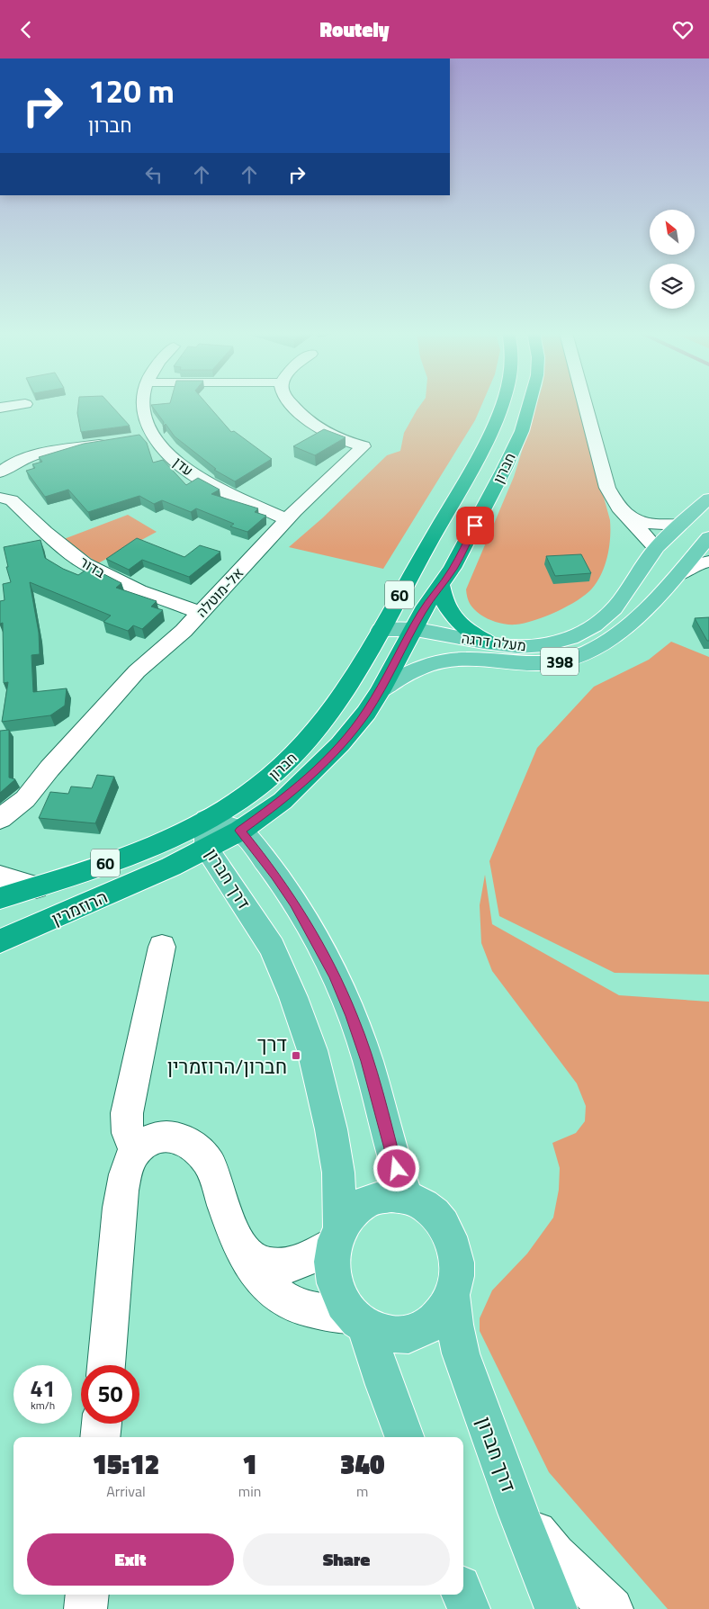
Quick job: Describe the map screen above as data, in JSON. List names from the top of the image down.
{
  "streets": {
    "highway": ["חברון", "60", "הרוזמרין"],
    "main road": ["מעלה דרגה", "398", "דרך חברון"],
    "street": ["עדן", "בדור", "אל-מוטלה"]
  },
  "crossings": [
    ["עדן", "אל-מוטלה"],
    ["חברון", "מעלה דרגה"],
    ["חברון", "דרך חברון"],
    ["חברון", "הרוזמרין"],
    ["בדור", "אל-מוטלה"],
    ["דרך חברון", "הרוזמרין"]
  ],
  "places": {
    "transit": ["דרך חברון/הרוזמרין"]
  },
  "north": "top left",
  "page": {
    "header": "Routely",
    "turn": ["120 m", "חברון"],
    "speed": "41 km/h",
    "limit": "50",
    "eta": [
      "15:12",
      "Arrival",
      "1",
      "min",
      "340",
      "m"
    ],
    "buttons": ["Exit", "Share"]
  }
}
